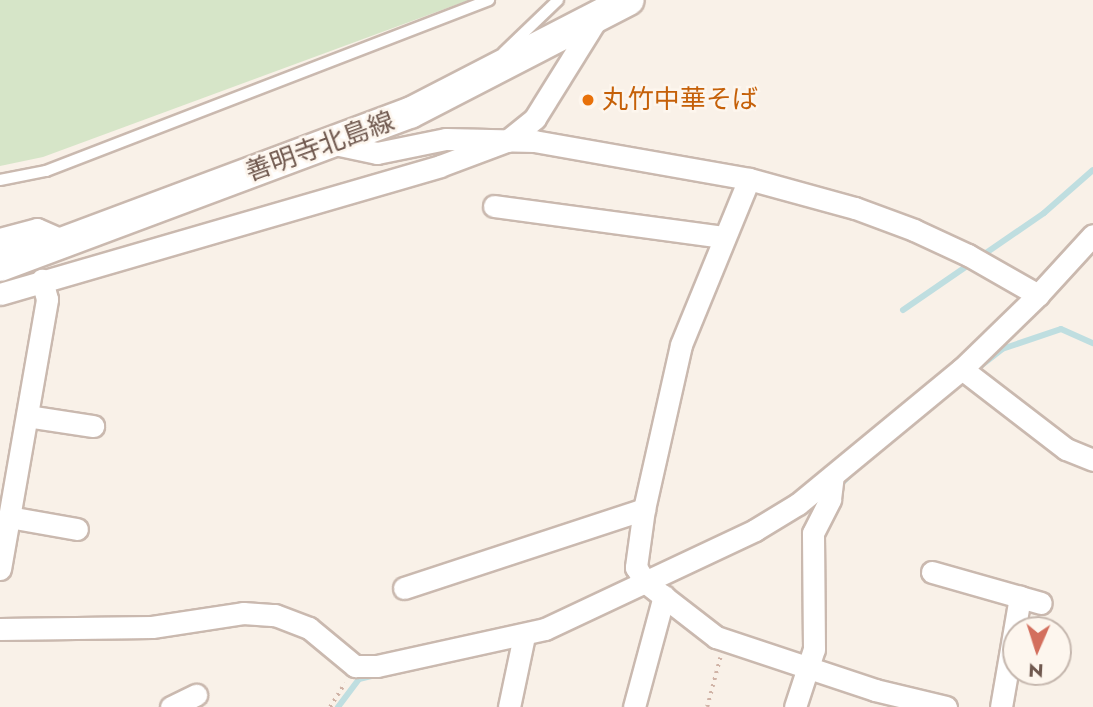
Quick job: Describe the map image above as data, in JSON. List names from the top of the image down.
{
  "streets": {
    "main road": ["善明寺北島線"]
  },
  "places": ["丸竹中華そば"],
  "north": "bottom"
}
